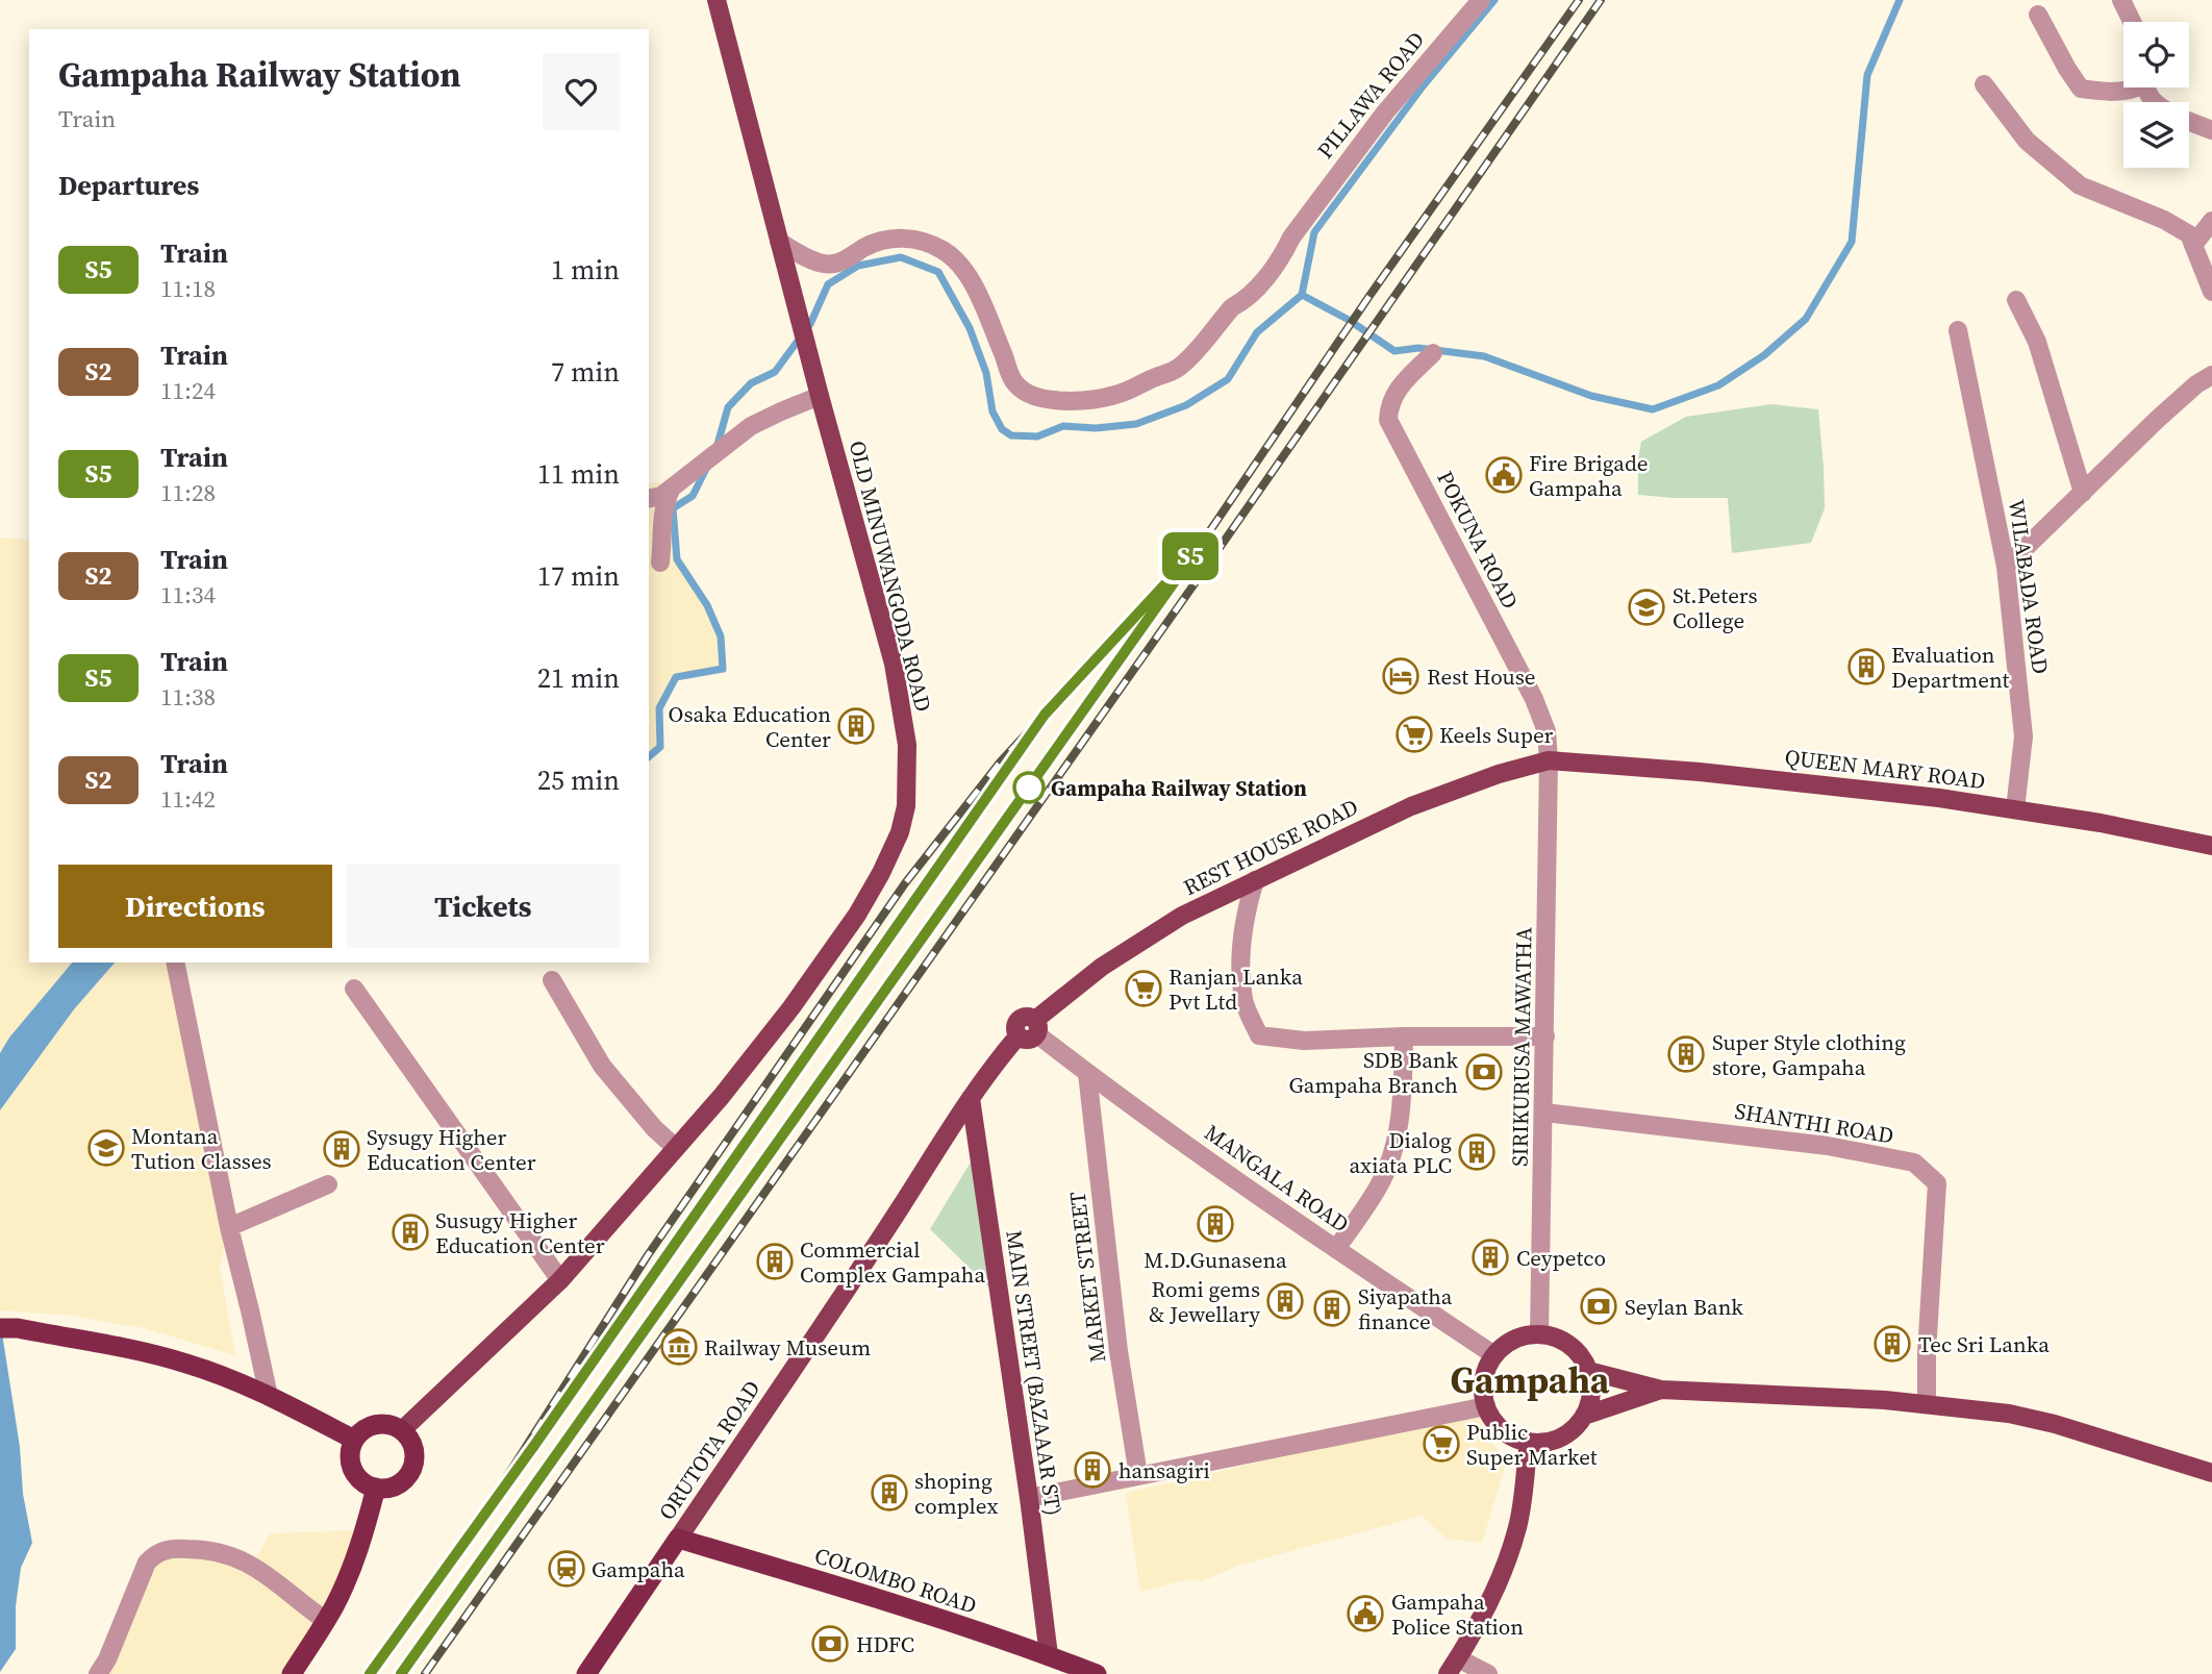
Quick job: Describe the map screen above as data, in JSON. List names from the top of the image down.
{
  "streets": {
    "highway": ["ORUTOTA ROAD", "COLOMBO ROAD"],
    "main road": [
      "OLD MINUWANGODA ROAD",
      "QUEEN MARY ROAD",
      "REST HOUSE ROAD",
      "MAIN STREET (BAZAAAR ST)"
    ],
    "street": [
      "PILLAWA ROAD",
      "POKUNA ROAD",
      "WILABADA ROAD",
      "SIRIKURUSA MAWATHA",
      "SHANTHI ROAD",
      "MANGALA ROAD",
      "MARKET STREET"
    ]
  },
  "crossings": [
    ["PILLAWA ROAD", "OLD MINUWANGODA ROAD"],
    ["POKUNA ROAD", "QUEEN MARY ROAD"],
    ["POKUNA ROAD", "REST HOUSE ROAD"],
    ["POKUNA ROAD", "SIRIKURUSA MAWATHA"],
    ["WILABADA ROAD", "QUEEN MARY ROAD"],
    ["QUEEN MARY ROAD", "REST HOUSE ROAD"],
    ["QUEEN MARY ROAD", "SIRIKURUSA MAWATHA"],
    ["REST HOUSE ROAD", "SIRIKURUSA MAWATHA"],
    ["REST HOUSE ROAD", "MANGALA ROAD"],
    ["REST HOUSE ROAD", "ORUTOTA ROAD"],
    ["SIRIKURUSA MAWATHA", "SHANTHI ROAD"],
    ["SIRIKURUSA MAWATHA", "MANGALA ROAD"],
    ["MANGALA ROAD", "MARKET STREET"],
    ["MANGALA ROAD", "ORUTOTA ROAD"],
    ["MAIN STREET (BAZAAAR ST)", "ORUTOTA ROAD"],
    ["MAIN STREET (BAZAAAR ST)", "COLOMBO ROAD"],
    ["ORUTOTA ROAD", "COLOMBO ROAD"]
  ],
  "districts": ["Gampaha"],
  "places": {
    "public building": ["Fire Brigade Gampaha", "Gampaha Police Station"],
    "school or university": ["St.Peters College", "Montana Tution Classes"],
    "building": [
      "Evaluation Department",
      "Osaka Education Center",
      "Super Style clothing store, Gampaha",
      "Sysugy Higher Education Center",
      "Dialog axiata PLC",
      "M.D.Gunasena",
      "Susugy Higher Education Center",
      "Ceypetco",
      "Commercial Complex Gampaha",
      "Romi gems & Jewellary",
      "Siyapatha finance",
      "Tec Sri Lanka",
      "hansagiri",
      "shoping complex"
    ],
    "hotel": ["Rest House"],
    "supermarket": ["Keels Super", "Ranjan Lanka Pvt Ltd", "Public Super Market"],
    "other": ["Gampaha Railway Station"],
    "bank": ["SDB Bank Gampaha Branch", "Seylan Bank", "HDFC"],
    "museum": ["Railway Museum"],
    "station": ["Gampaha"]
  },
  "page": {
    "on_map": "S5",
    "heading": [
      ["Gampaha Railway Station", "Train"],
      "Departures"
    ],
    "list": [
      {
        "mark": "S5",
        "name": "Train",
        "note": "11:18",
        "value": "1 min"
      },
      {
        "mark": "S2",
        "name": "Train",
        "note": "11:24",
        "value": "7 min"
      },
      {
        "mark": "S5",
        "name": "Train",
        "note": "11:28",
        "value": "11 min"
      },
      {
        "mark": "S2",
        "name": "Train",
        "note": "11:34",
        "value": "17 min"
      },
      {
        "mark": "S5",
        "name": "Train",
        "note": "11:38",
        "value": "21 min"
      },
      {
        "mark": "S2",
        "name": "Train",
        "note": "11:42",
        "value": "25 min"
      }
    ],
    "buttons": ["Directions", "Tickets"]
  }
}
